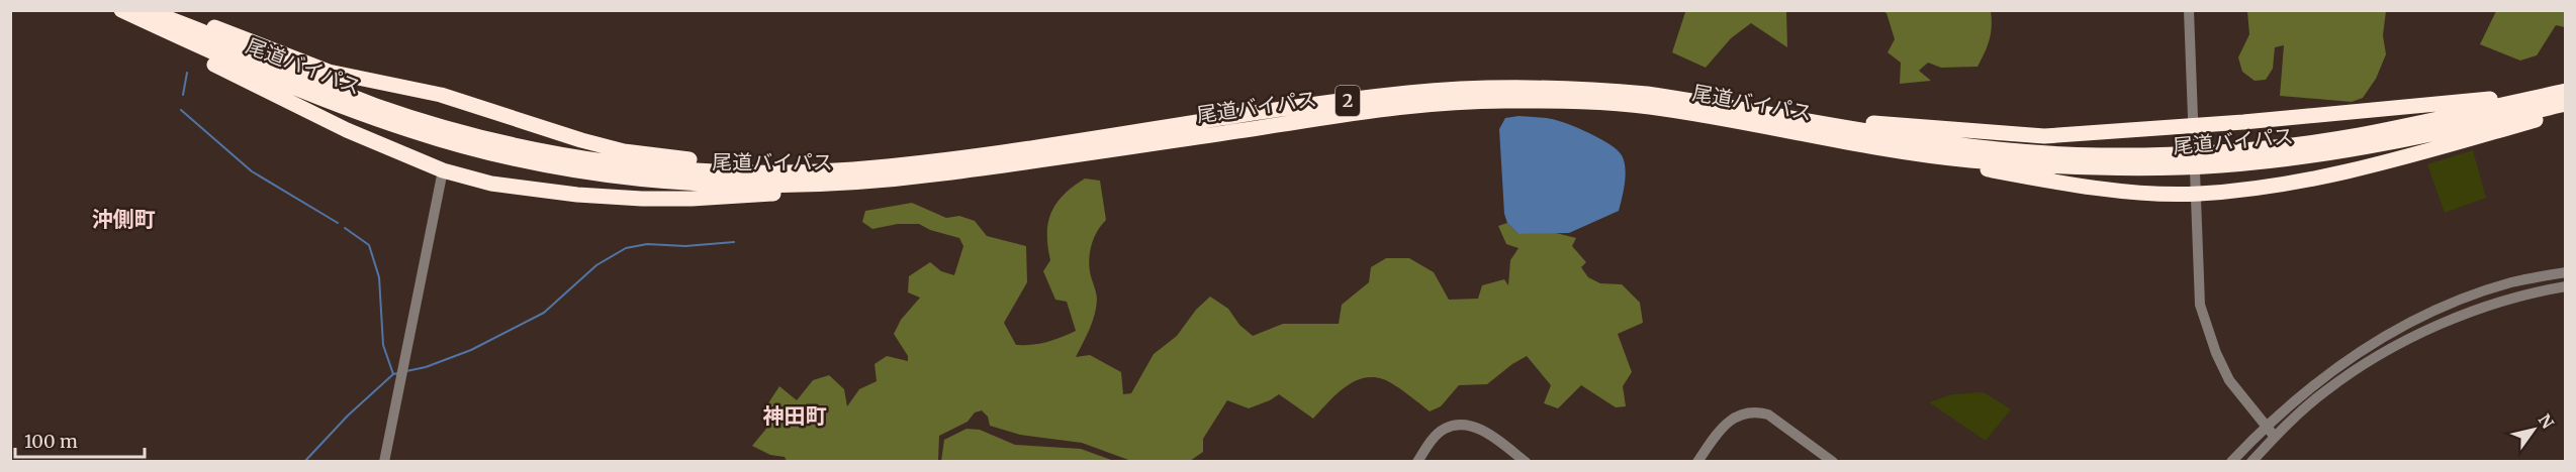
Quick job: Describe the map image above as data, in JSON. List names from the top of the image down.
{
  "streets": {
    "highway": ["尾道バイパス", "2"]
  },
  "districts": ["沖側町", "神田町"],
  "scale_bar": "100 m",
  "north": "top right"
}
